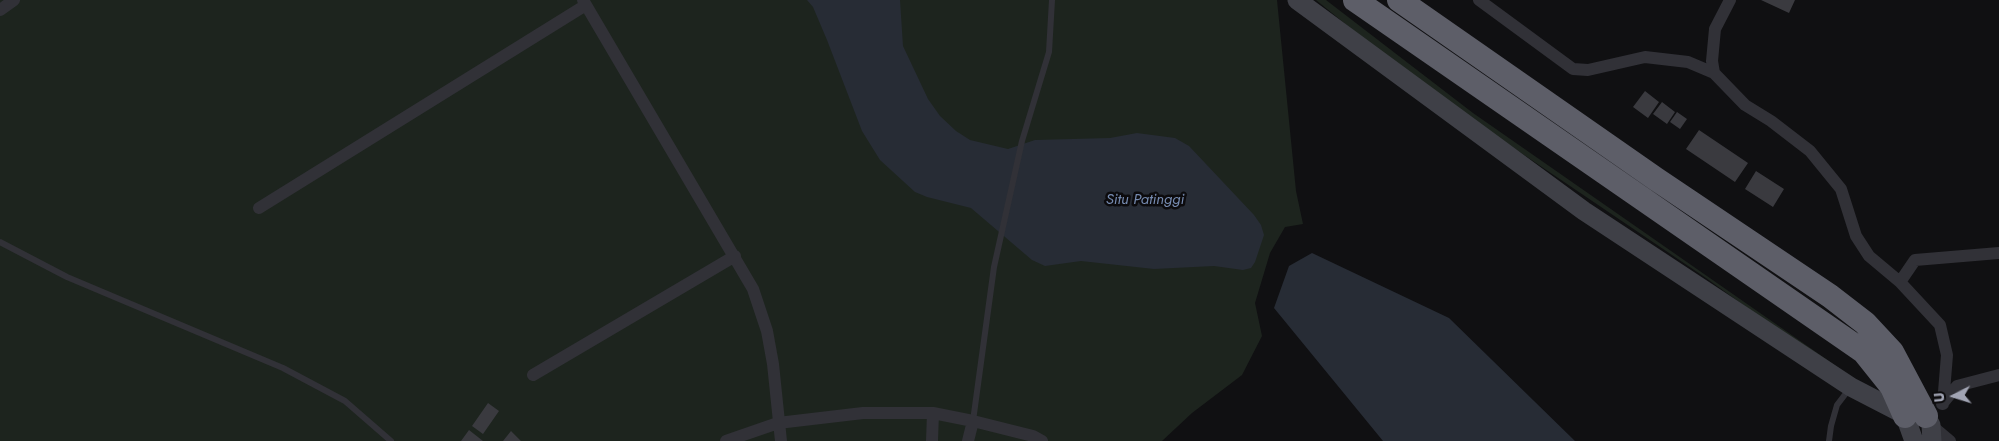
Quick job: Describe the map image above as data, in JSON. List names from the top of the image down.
{
  "water": ["Situ Patinggi"],
  "north": "left"
}
